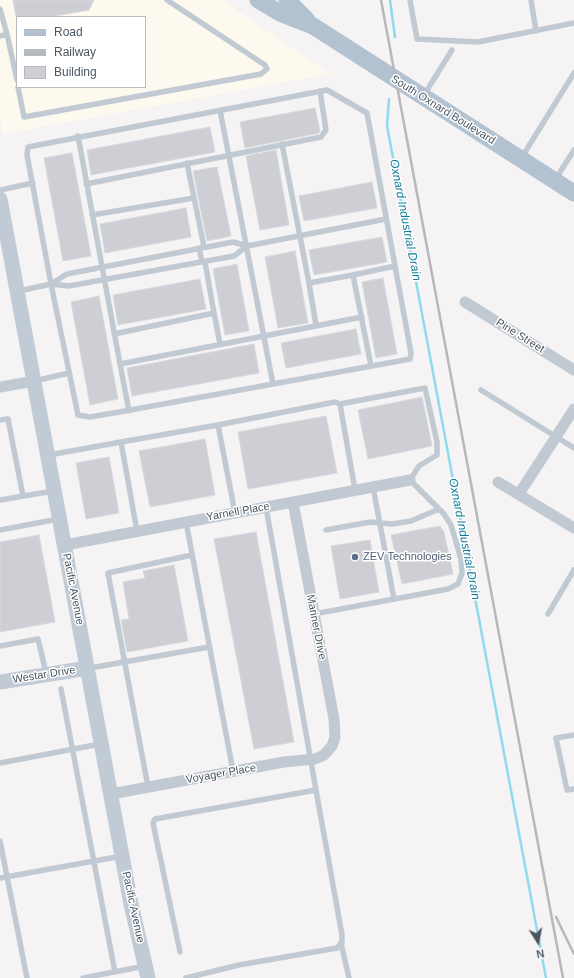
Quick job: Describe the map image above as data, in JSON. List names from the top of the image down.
{
  "streets": {
    "main road": ["South Oxnard Boulevard"],
    "street": [
      "Pine Street",
      "Yarnell Place",
      "Pacific Avenue",
      "Mariner Drive",
      "Westar Drive",
      "Voyager Place"
    ]
  },
  "crossings": [
    ["Yarnell Place", "Pacific Avenue"],
    ["Yarnell Place", "Mariner Drive"],
    ["Pacific Avenue", "Westar Drive"],
    ["Pacific Avenue", "Voyager Place"],
    ["Mariner Drive", "Voyager Place"]
  ],
  "water": ["Oxnard Industrial Drain"],
  "places": ["ZEV Technologies"],
  "legend": ["Road", "Railway", "Building"],
  "north": "bottom"
}
